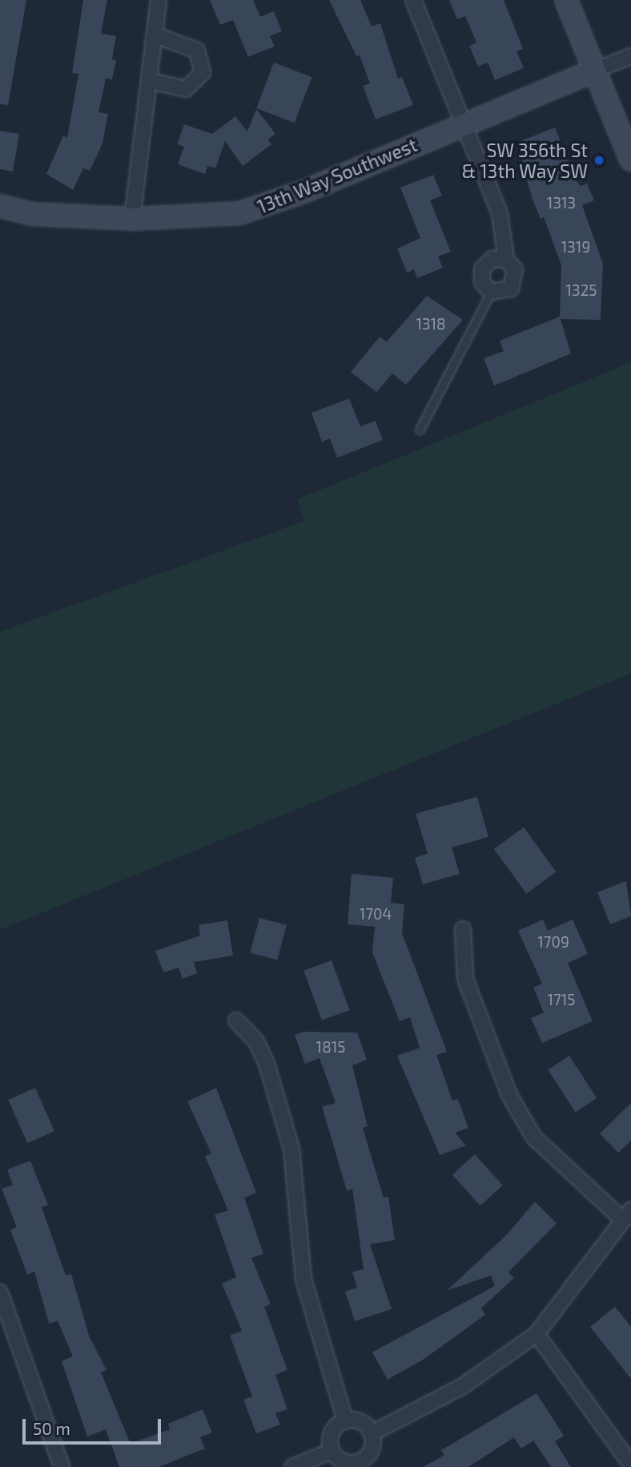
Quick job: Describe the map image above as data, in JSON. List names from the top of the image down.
{
  "streets": {
    "street": ["13th Way Southwest"]
  },
  "places": ["SW 356th St & 13th Way SW"],
  "house_numbers": [
    "1313",
    "1319",
    "1325",
    "1318",
    "1704",
    "1709",
    "1715",
    "1815"
  ],
  "scale_bar": "50 m"
}
